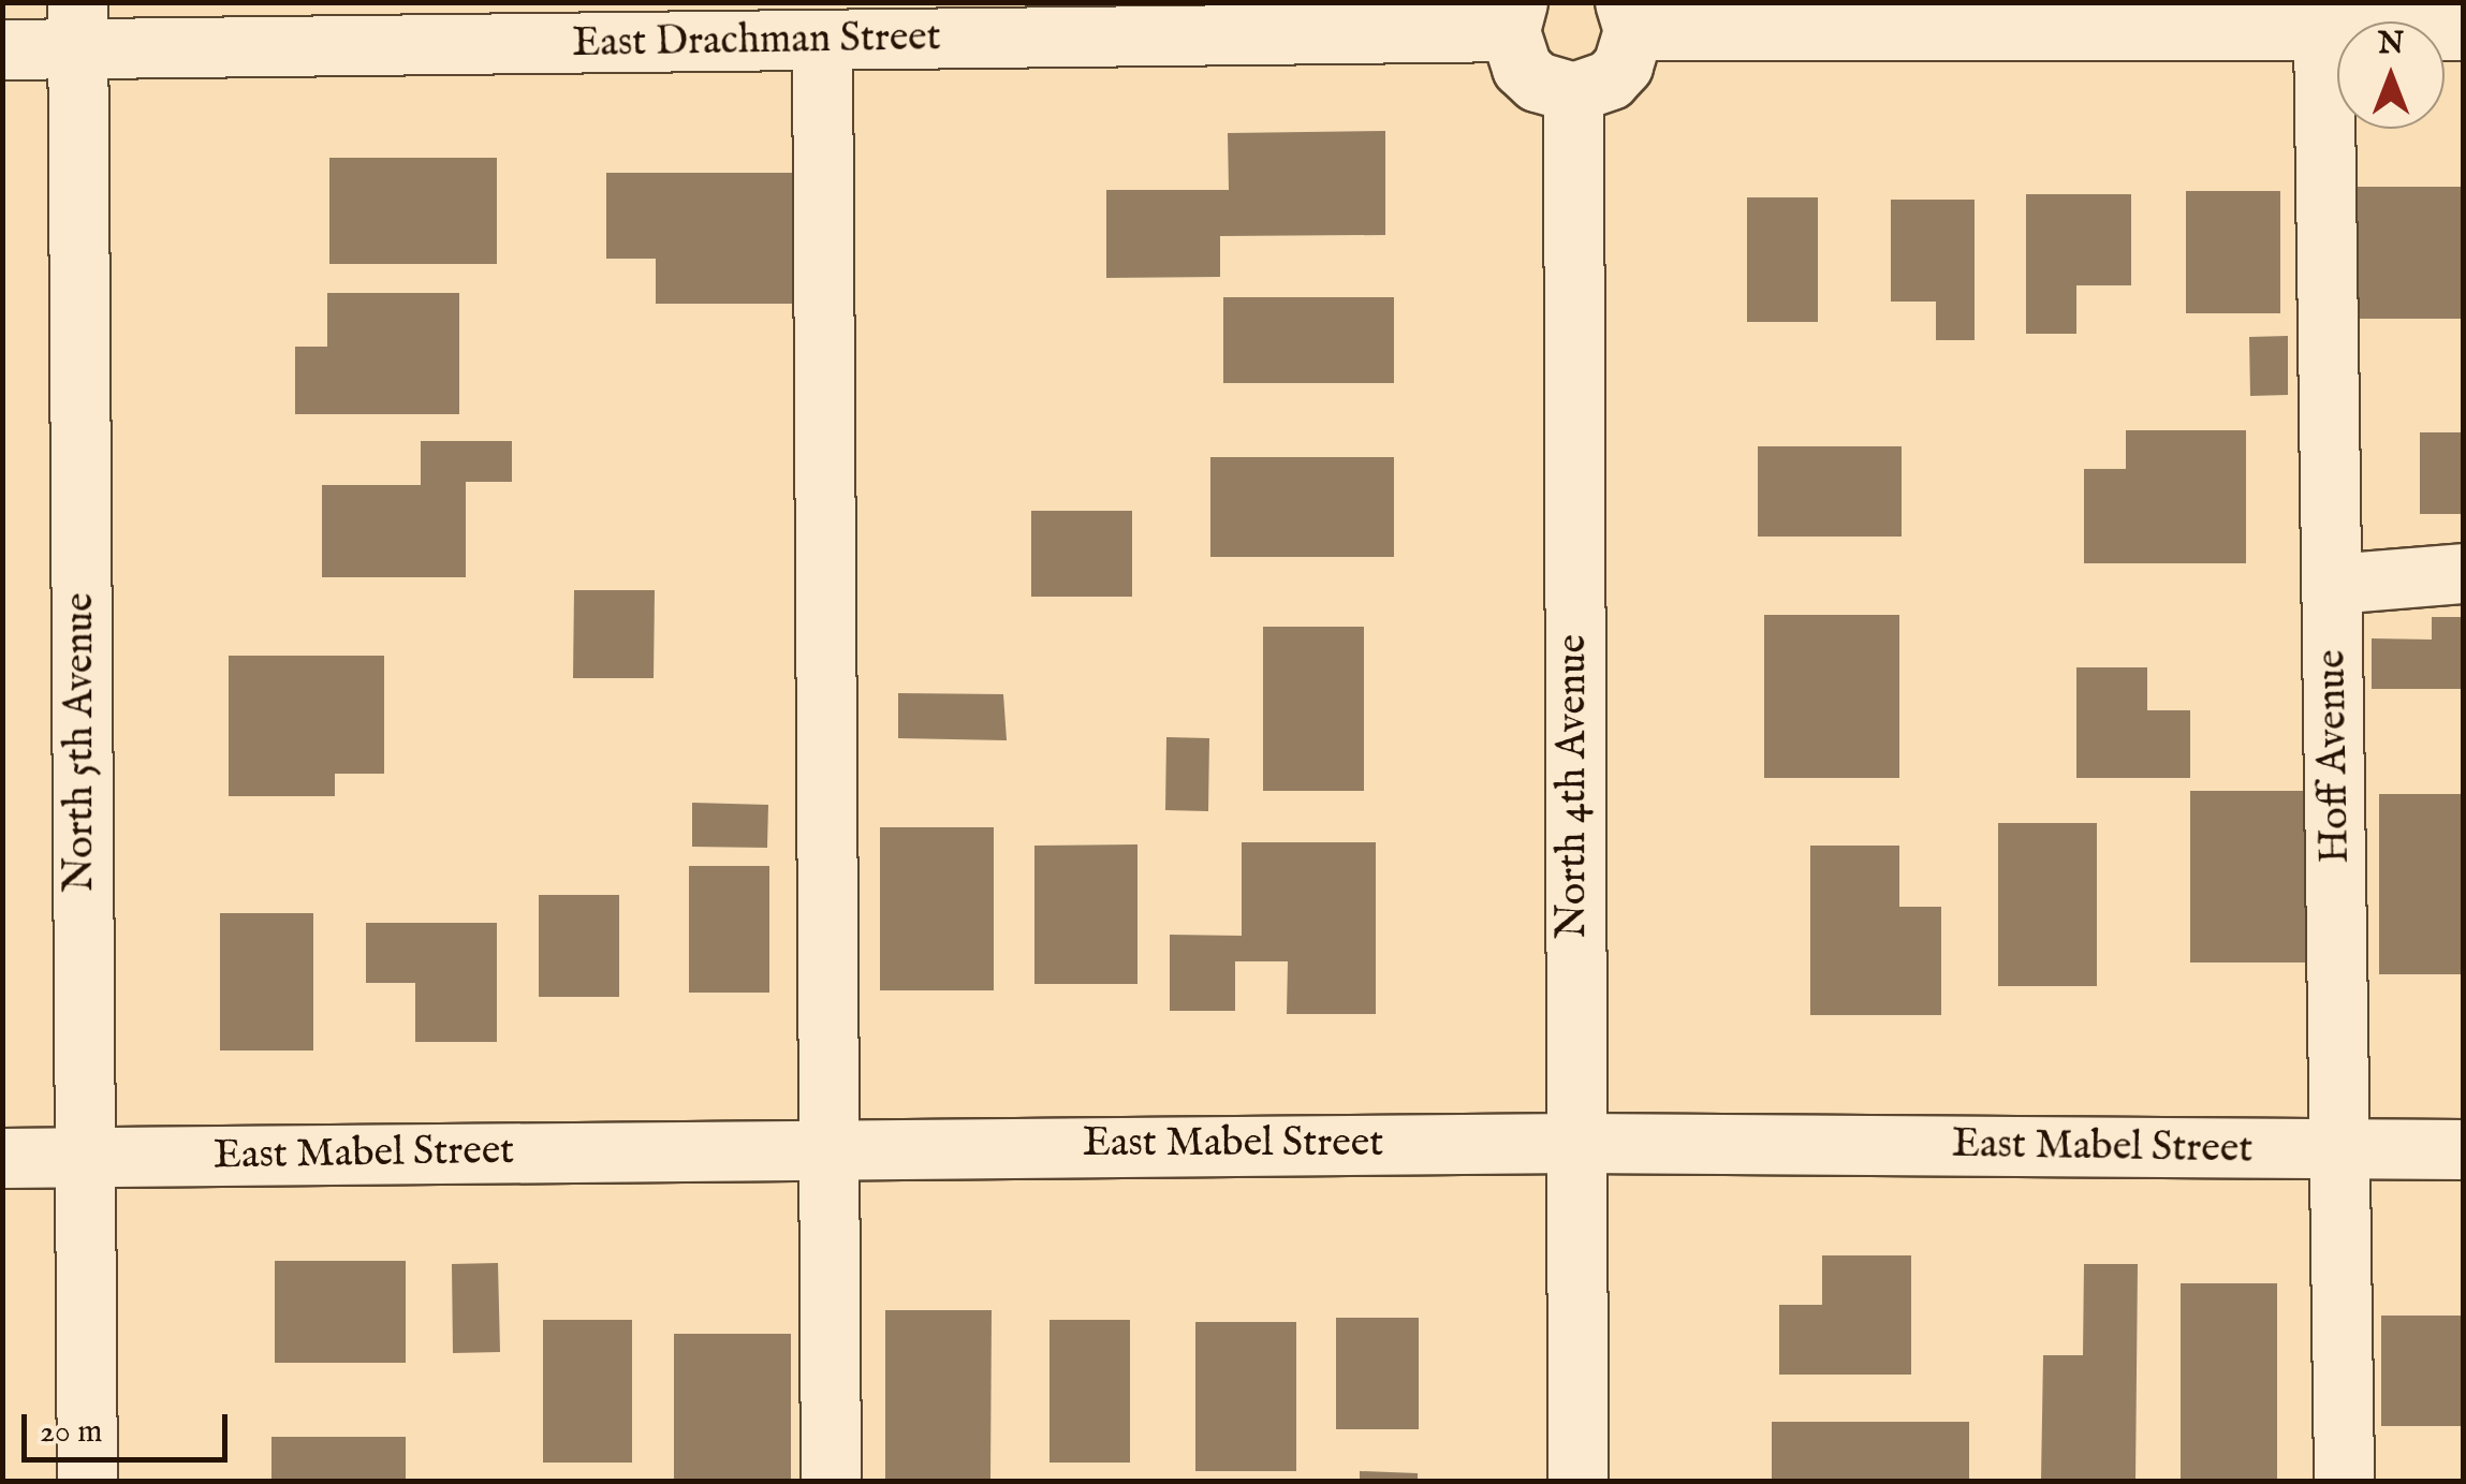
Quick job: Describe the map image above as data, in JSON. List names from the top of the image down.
{
  "streets": {
    "street": [
      "East Drachman Street",
      "North 5th Avenue",
      "Hoff Avenue",
      "North 4th Avenue",
      "East Mabel Street"
    ]
  },
  "crossings": [
    ["East Drachman Street", "North 5th Avenue"],
    ["North 5th Avenue", "East Mabel Street"],
    ["Hoff Avenue", "East Mabel Street"],
    ["North 4th Avenue", "East Mabel Street"]
  ],
  "scale_bar": "20 m",
  "north": "top"
}
